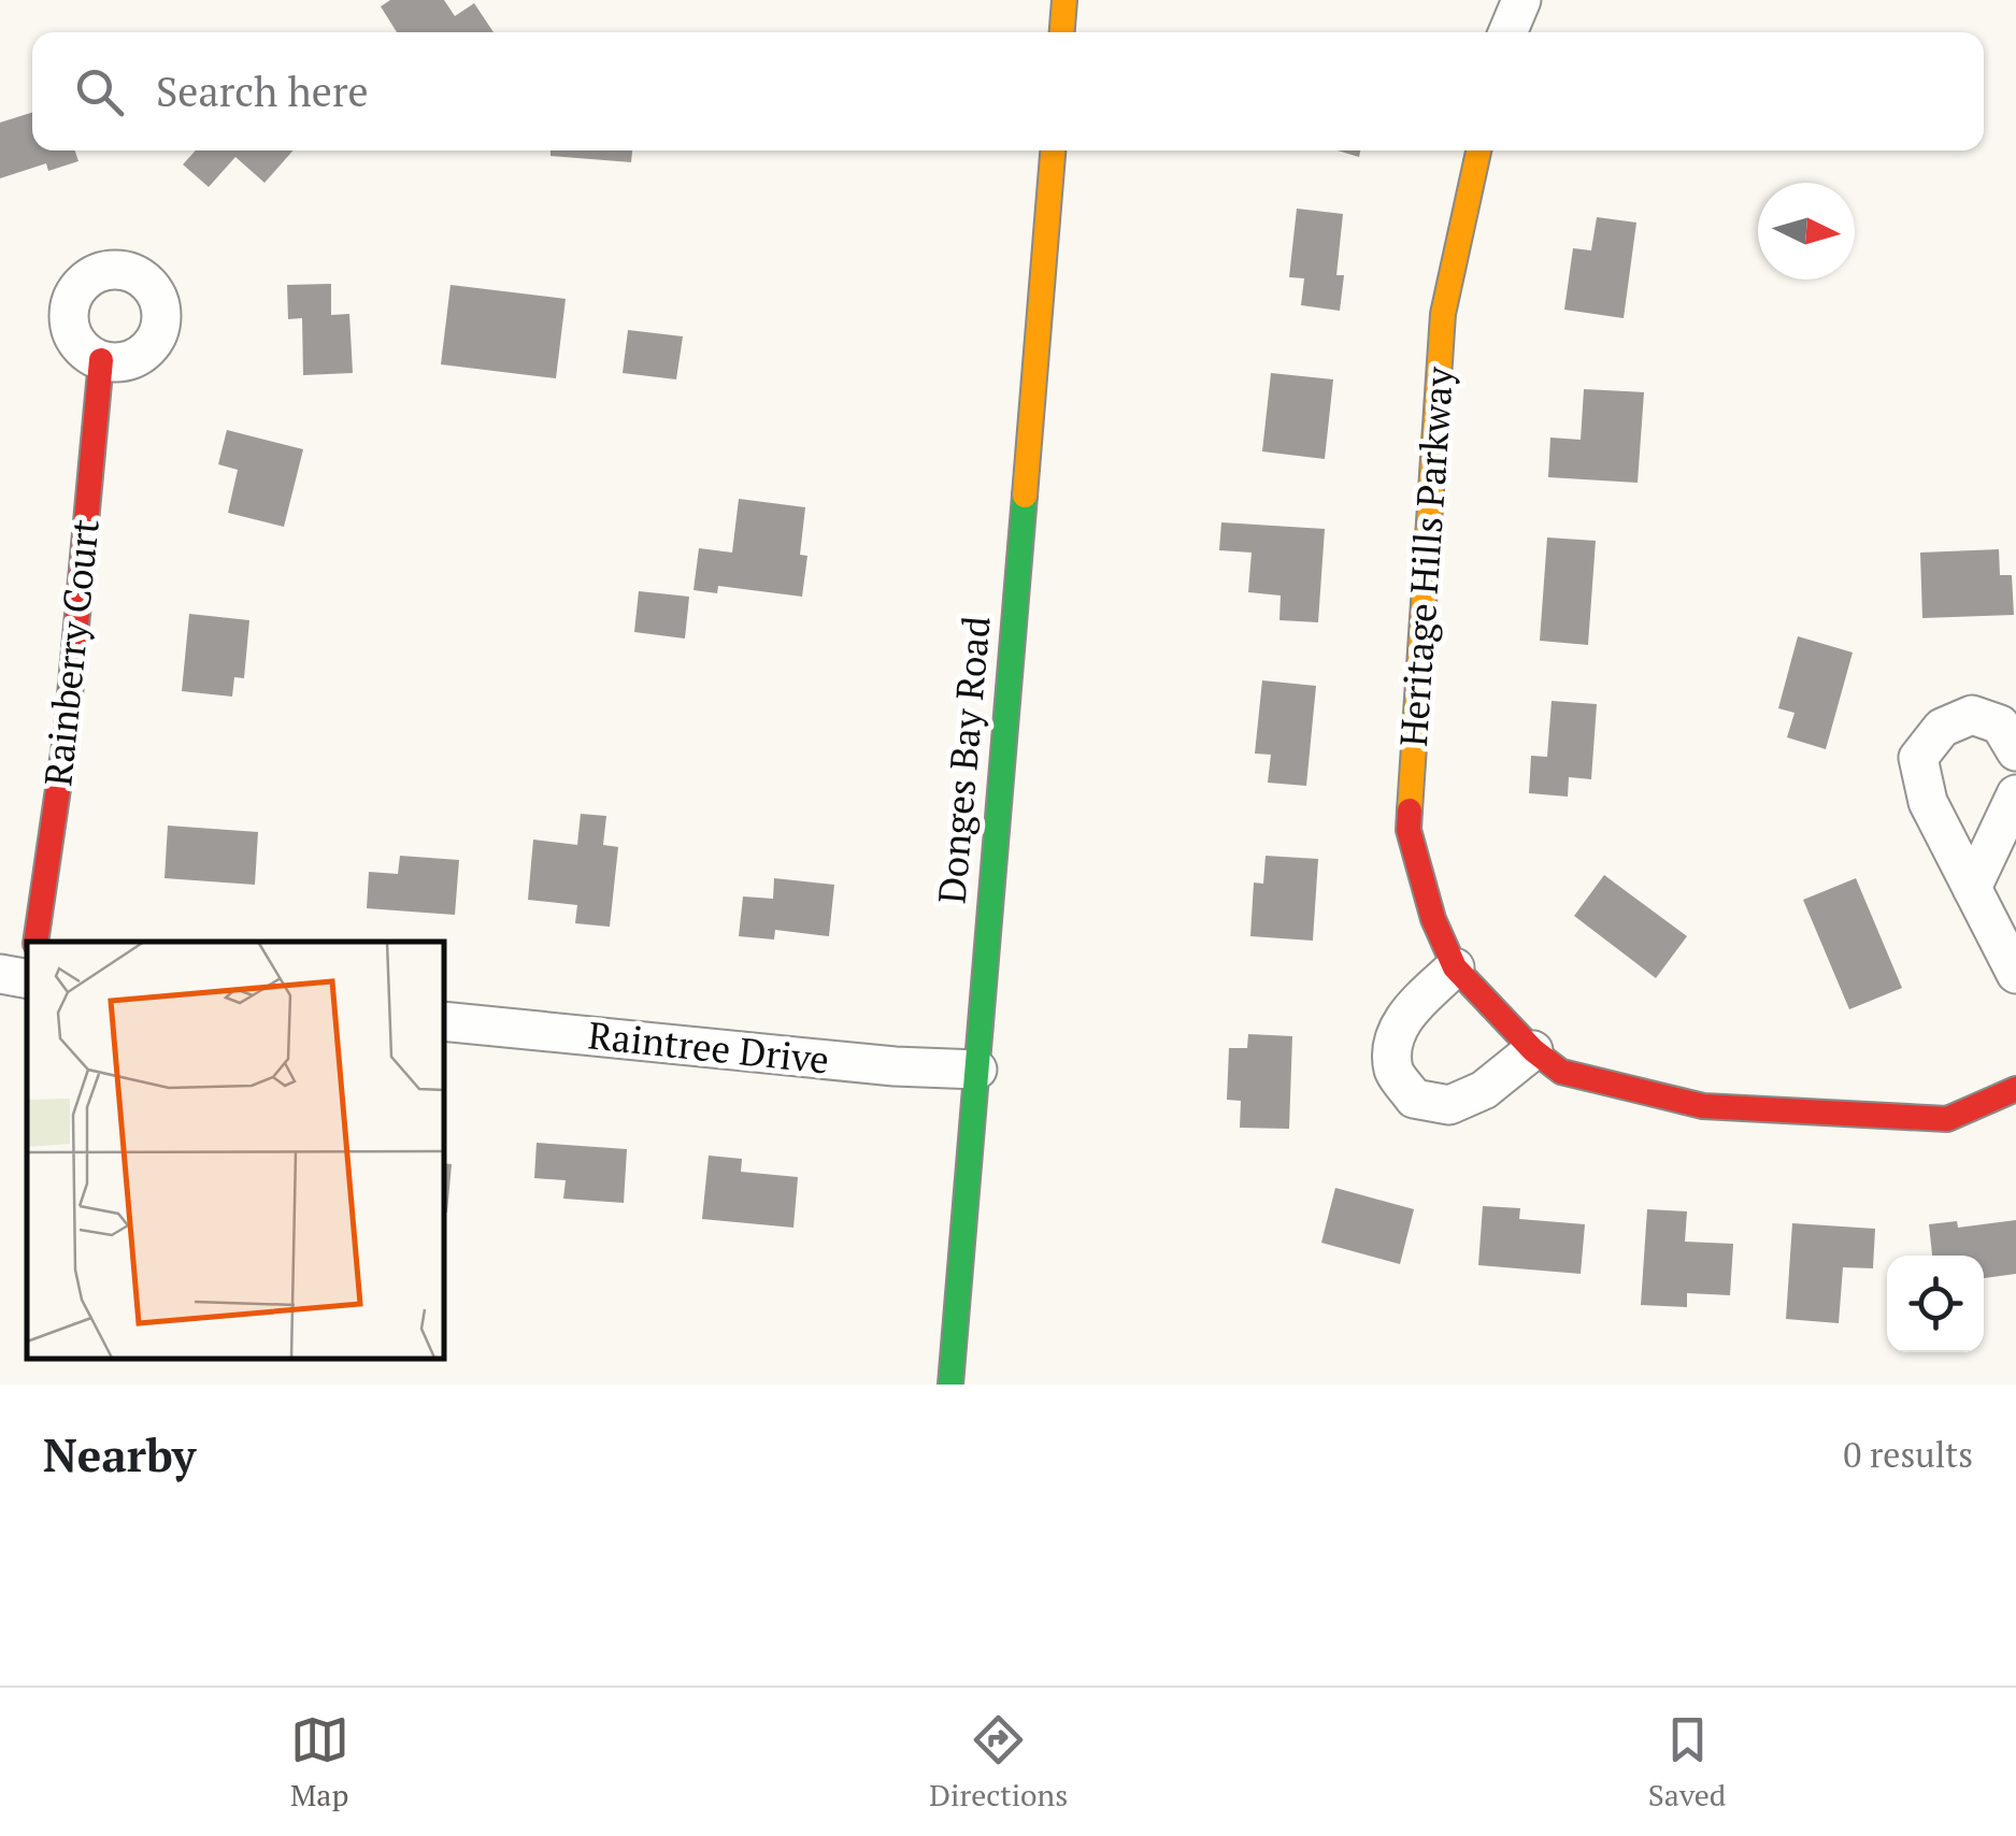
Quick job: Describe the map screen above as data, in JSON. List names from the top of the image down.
{
  "streets": {
    "street": [
      "Heritage Hills Parkway",
      "Rainberry Court",
      "Donges Bay Road",
      "Raintree Drive"
    ]
  },
  "crossings": [
    ["Donges Bay Road", "Raintree Drive"]
  ],
  "north": "right",
  "page": {
    "search": "Search here",
    "heading": ["Nearby", "0 results"],
    "nav": ["Map", "Directions", "Saved"]
  }
}
